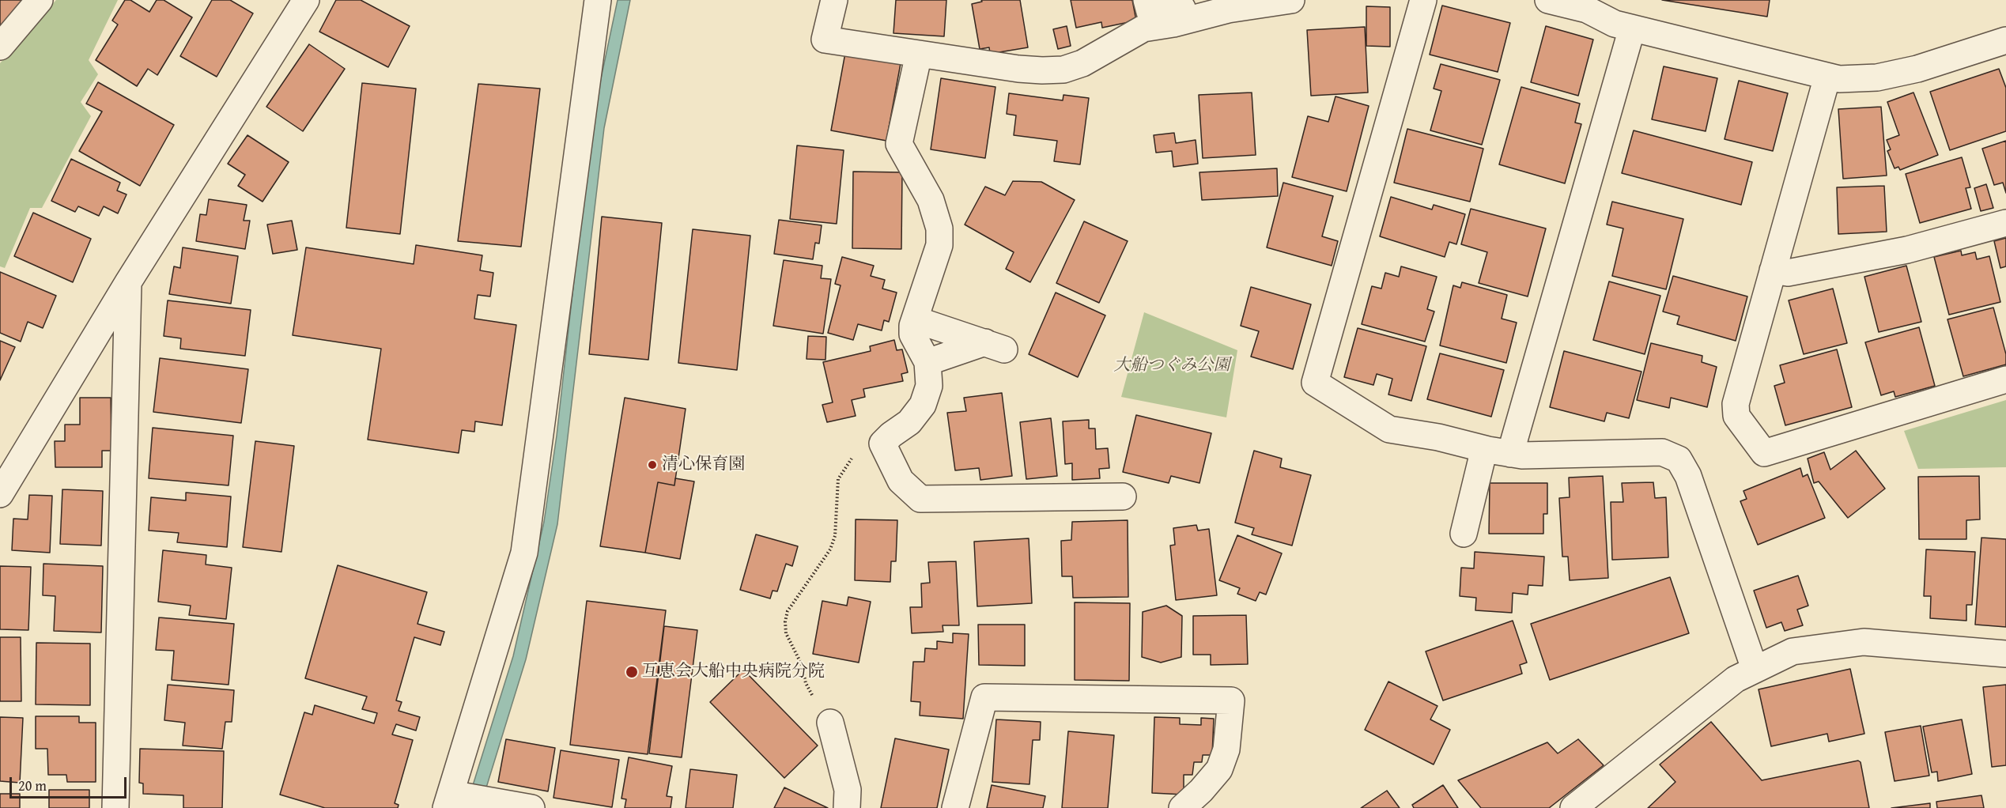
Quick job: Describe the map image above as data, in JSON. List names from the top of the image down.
{
  "parks": ["大船つぐみ公園"],
  "places": ["清心保育園", "互恵会大船中央病院分院"],
  "scale_bar": "20 m"
}
